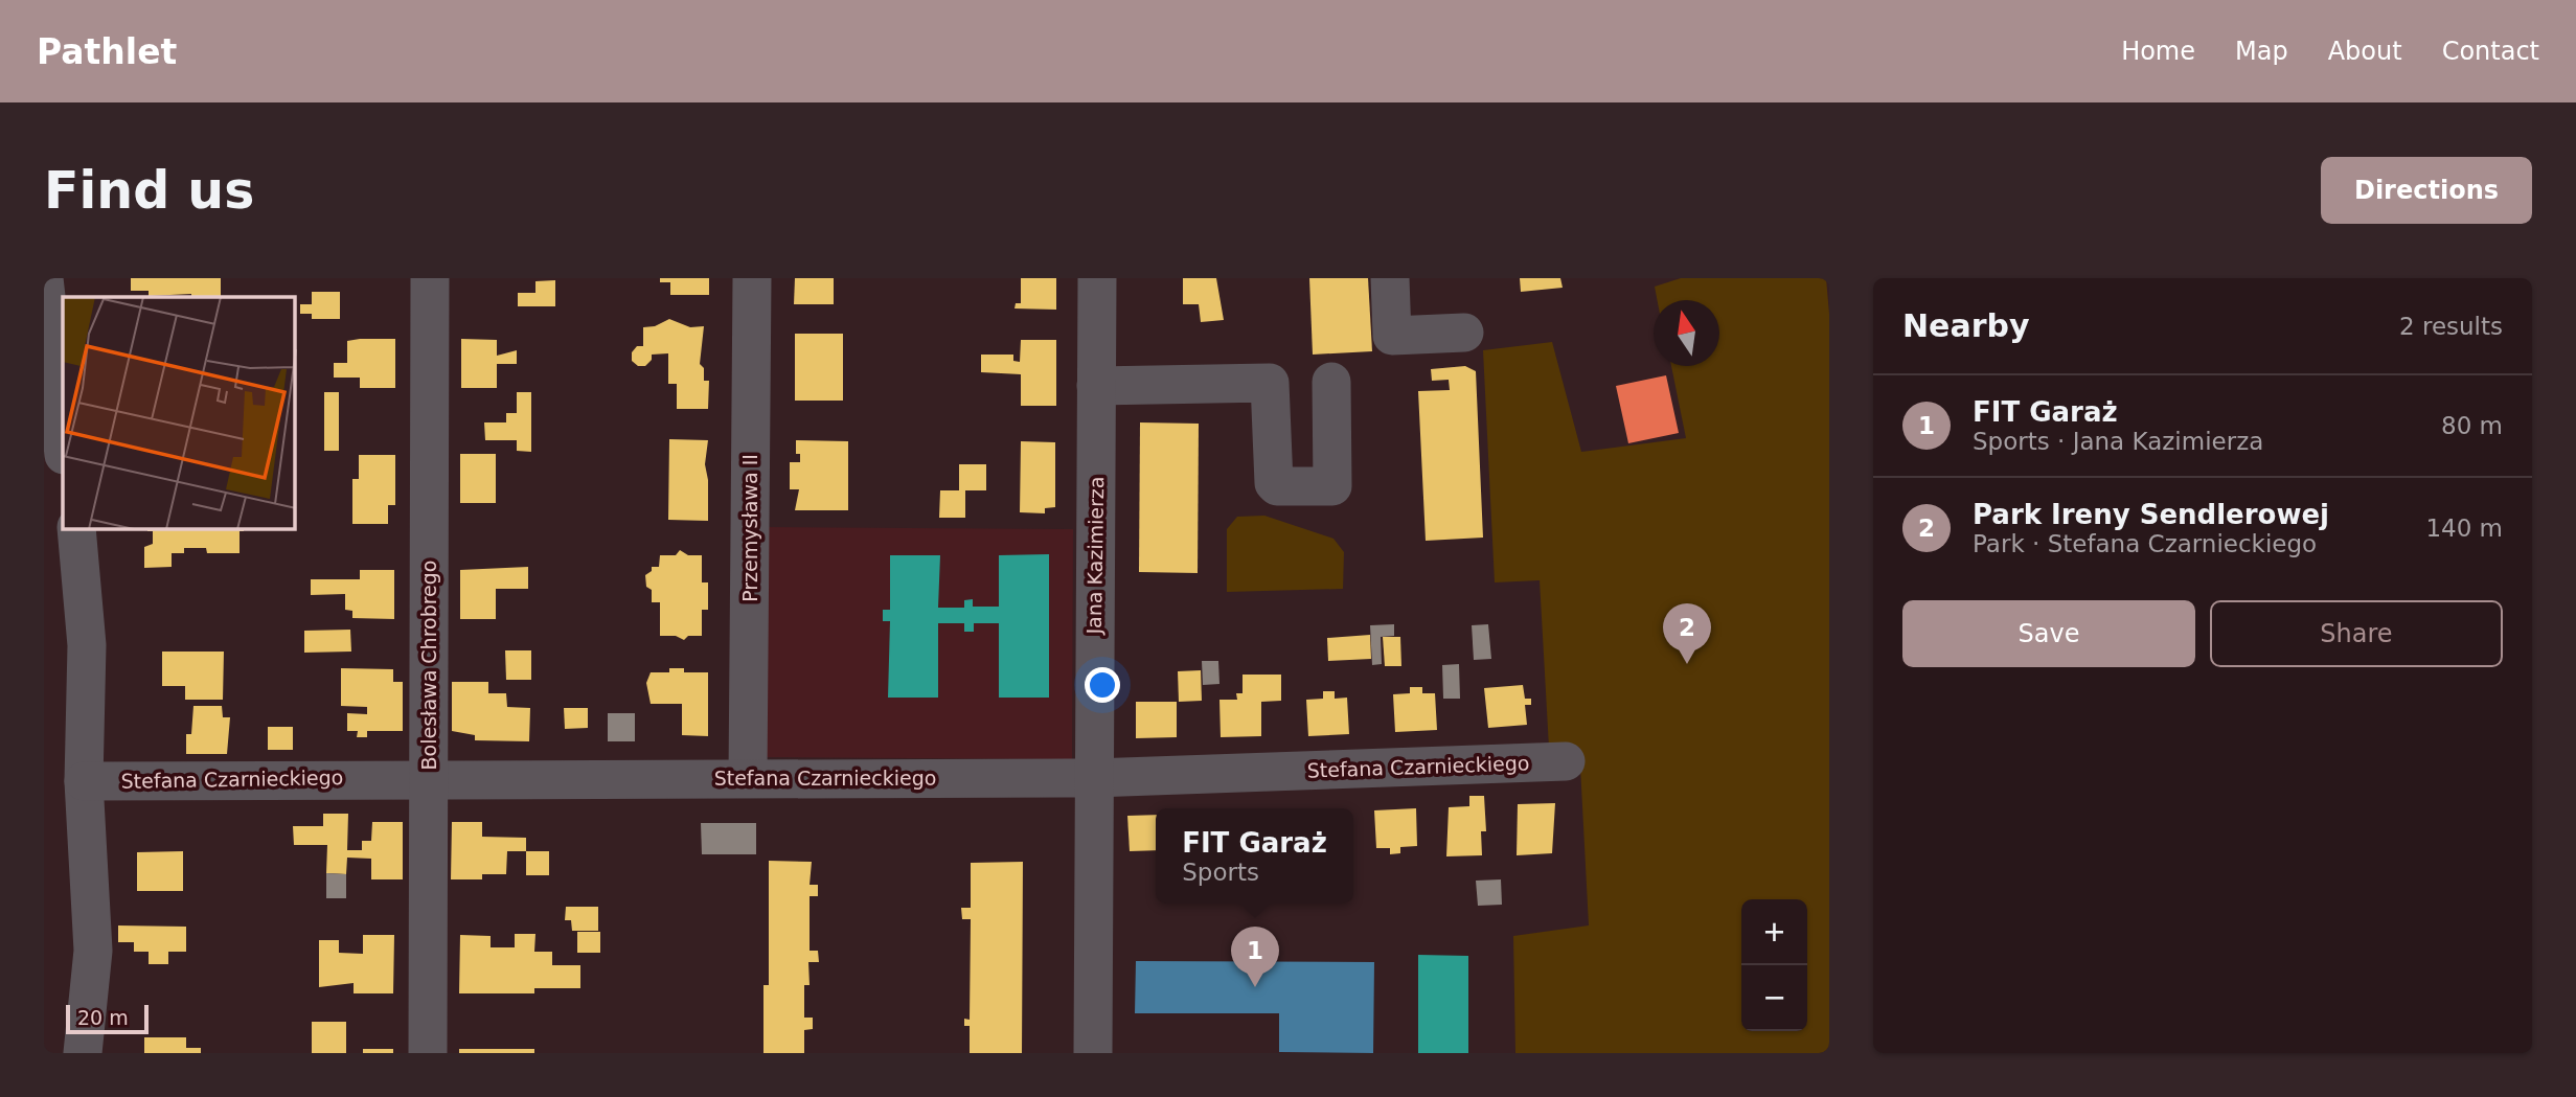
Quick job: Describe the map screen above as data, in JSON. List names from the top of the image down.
{
  "streets": {
    "street": [
      "Przemysława II",
      "Jana Kazimierza",
      "Bolesława Chrobrego",
      "Stefana Czarnieckiego"
    ]
  },
  "crossings": [
    ["Przemysława II", "Stefana Czarnieckiego"],
    ["Jana Kazimierza", "Stefana Czarnieckiego"],
    ["Bolesława Chrobrego", "Stefana Czarnieckiego"]
  ],
  "scale_bar": "20 m",
  "north": "top",
  "page": {
    "header": "Pathlet",
    "nav": [
      "Home",
      "Map",
      "About",
      "Contact"
    ],
    "buttons": [
      "Directions",
      ["Save", "Share"]
    ],
    "title": "Find us",
    "heading": ["Nearby", "2 results"],
    "list": [
      {
        "mark": "1",
        "name": "FIT Garaż",
        "note": "Sports · Jana Kazimierza",
        "value": "80 m"
      },
      {
        "mark": "2",
        "name": "Park Ireny Sendlerowej",
        "note": "Park · Stefana Czarnieckiego",
        "value": "140 m"
      }
    ],
    "pins": ["2", "1"],
    "popup": ["FIT Garaż", "Sports"],
    "map_buttons": ["+", "−"],
    "scale": "20 m"
  }
}
